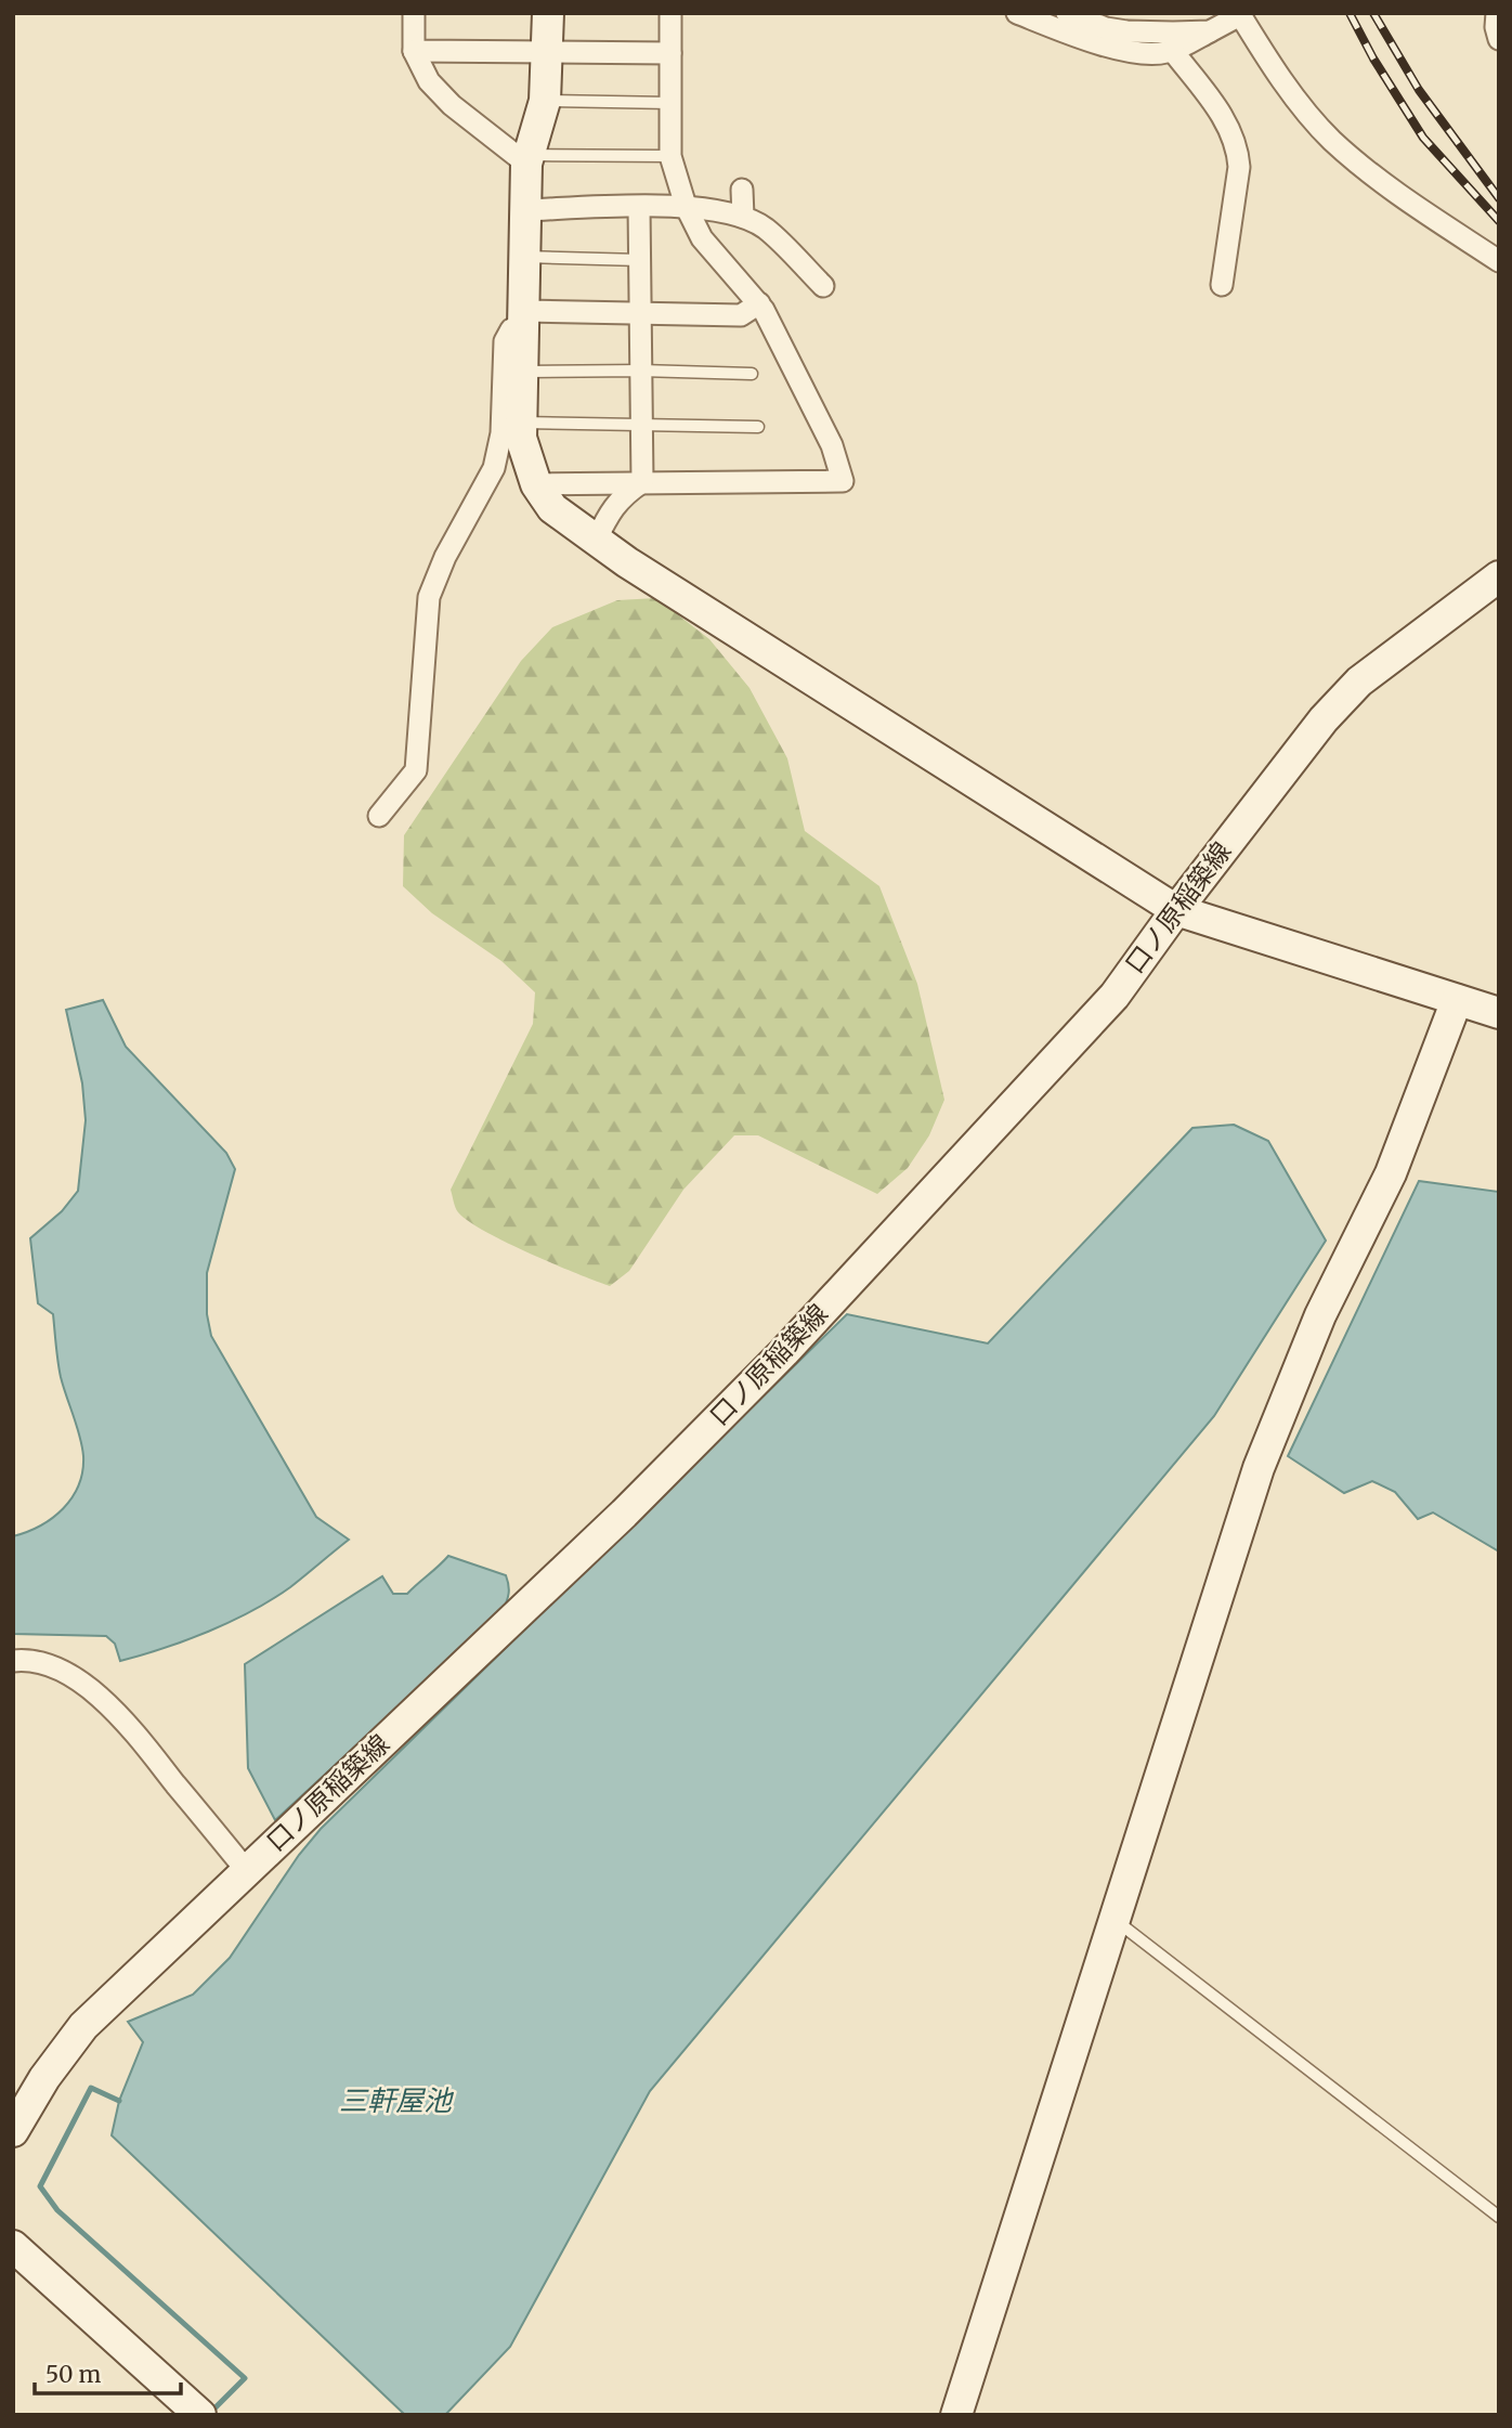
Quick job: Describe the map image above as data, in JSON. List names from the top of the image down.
{
  "streets": {
    "street": ["口ノ原稲築線"]
  },
  "water": ["三軒屋池"],
  "scale_bar": "50 m"
}
